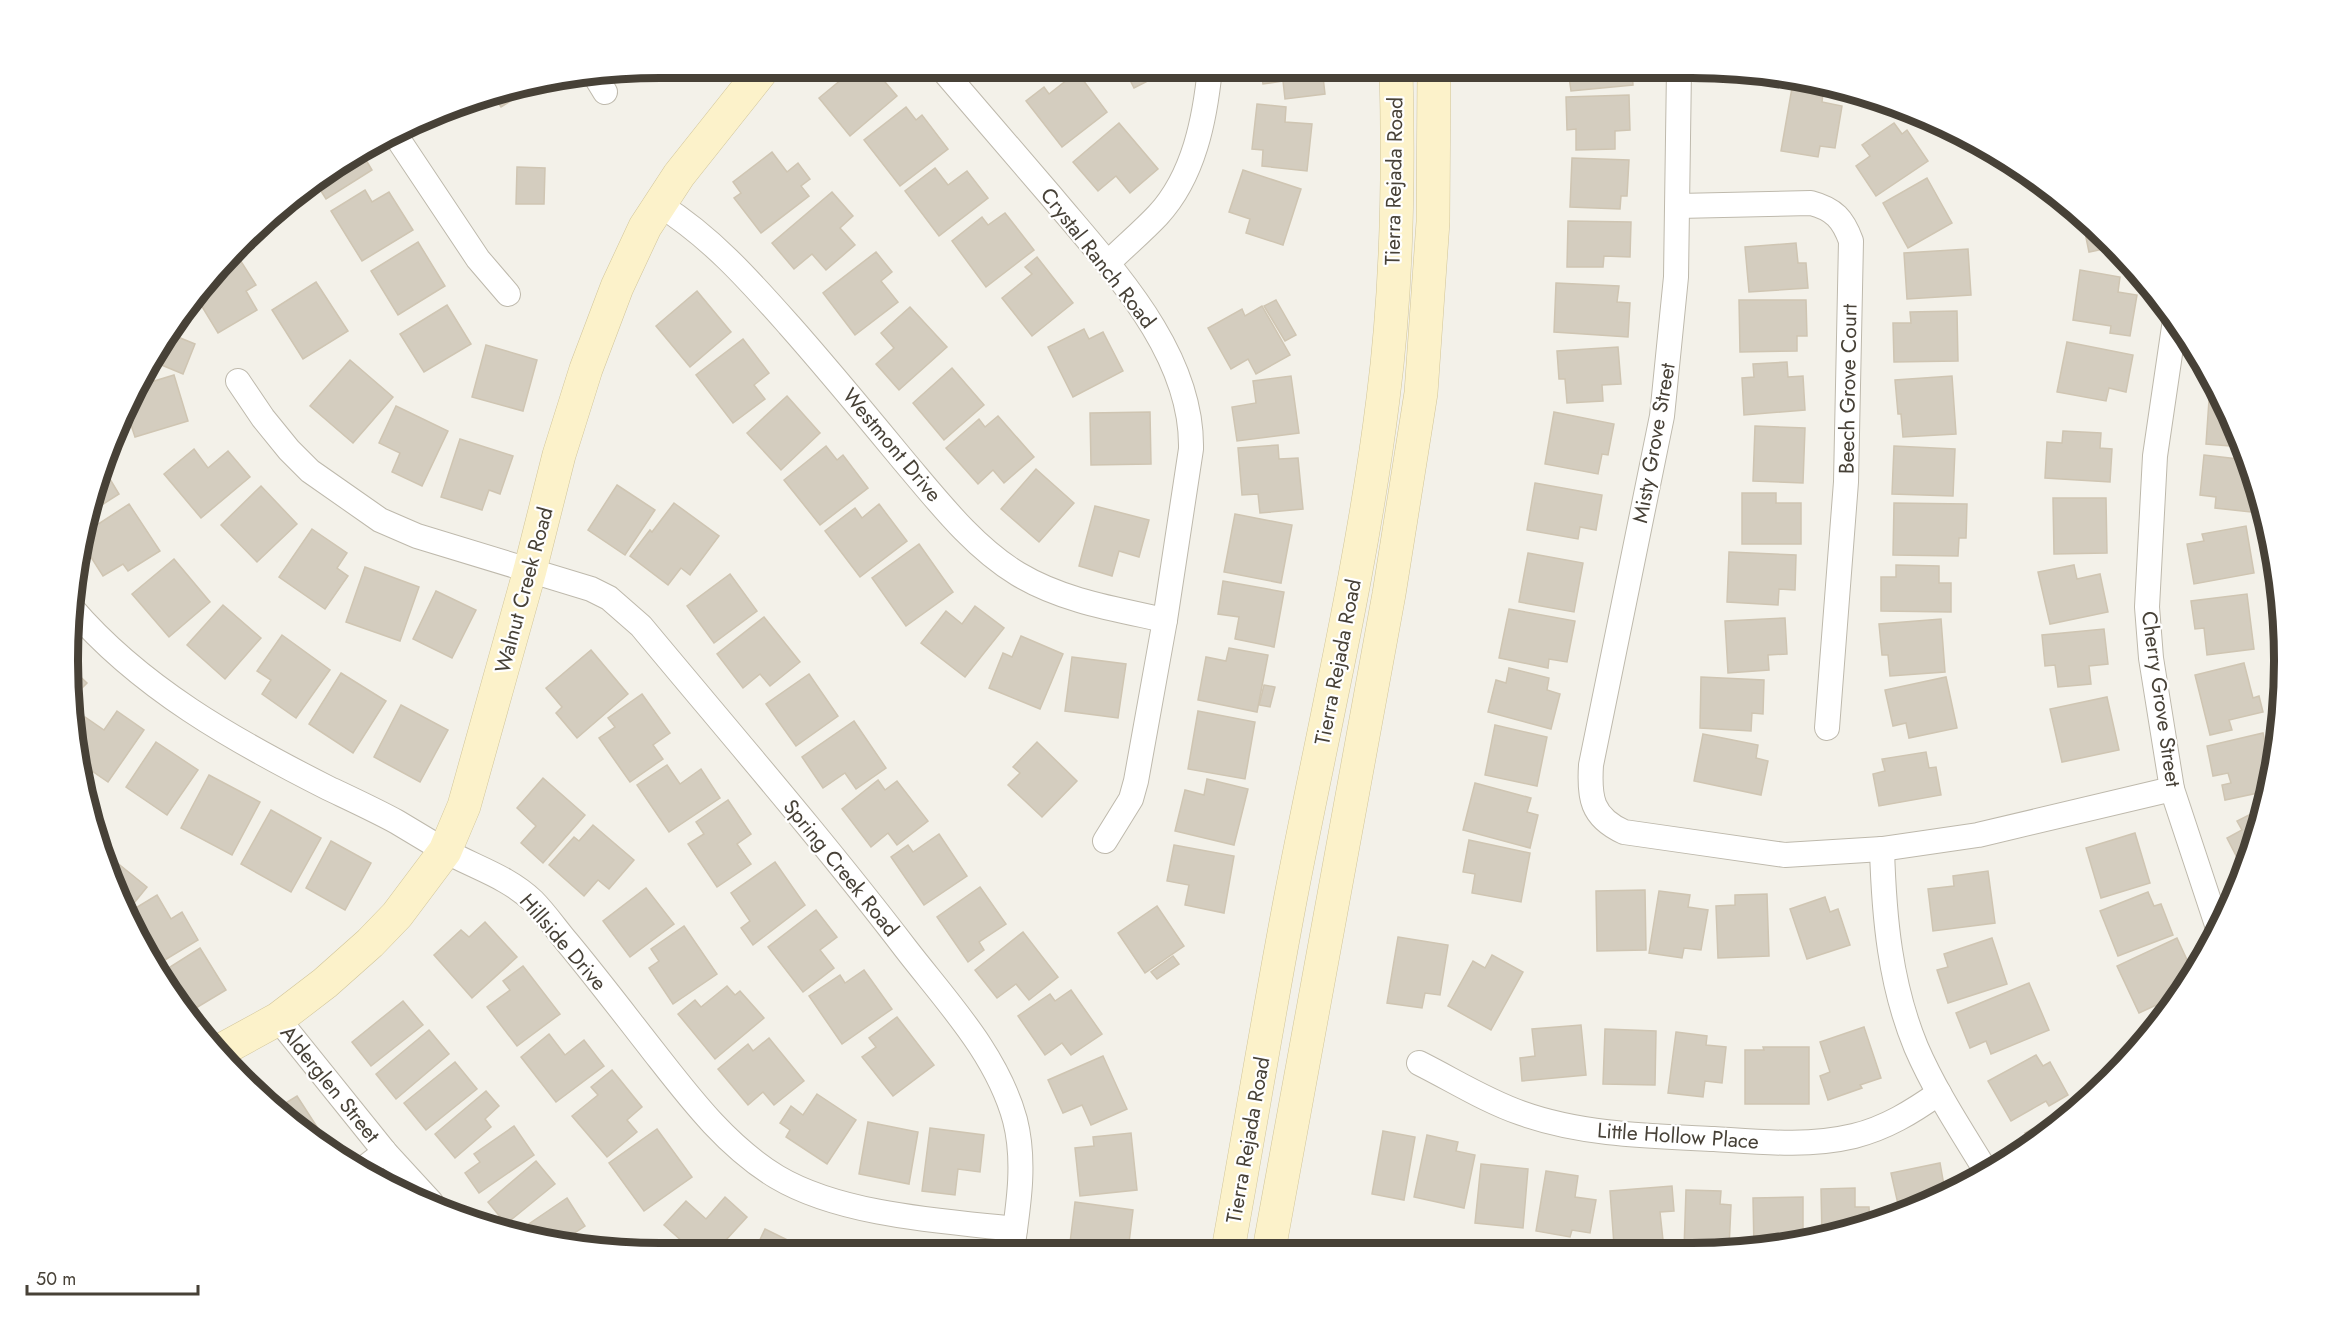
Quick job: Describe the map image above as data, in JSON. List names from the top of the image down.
{
  "streets": {
    "main road": ["Tierra Rejada Road", "Walnut Creek Road"],
    "street": [
      "Crystal Ranch Road",
      "Beech Grove Court",
      "Misty Grove Street",
      "Westmont Drive",
      "Cherry Grove Street",
      "Spring Creek Road",
      "Hillside Drive",
      "Alderglen Street",
      "Little Hollow Place"
    ]
  },
  "crossings": [
    ["Crystal Ranch Road", "Westmont Drive"],
    ["Beech Grove Court", "Misty Grove Street"],
    ["Westmont Drive", "Walnut Creek Road"],
    ["Walnut Creek Road", "Spring Creek Road"],
    ["Walnut Creek Road", "Hillside Drive"],
    ["Walnut Creek Road", "Alderglen Street"],
    ["Spring Creek Road", "Hillside Drive"]
  ],
  "scale_bar": "50 m"
}
